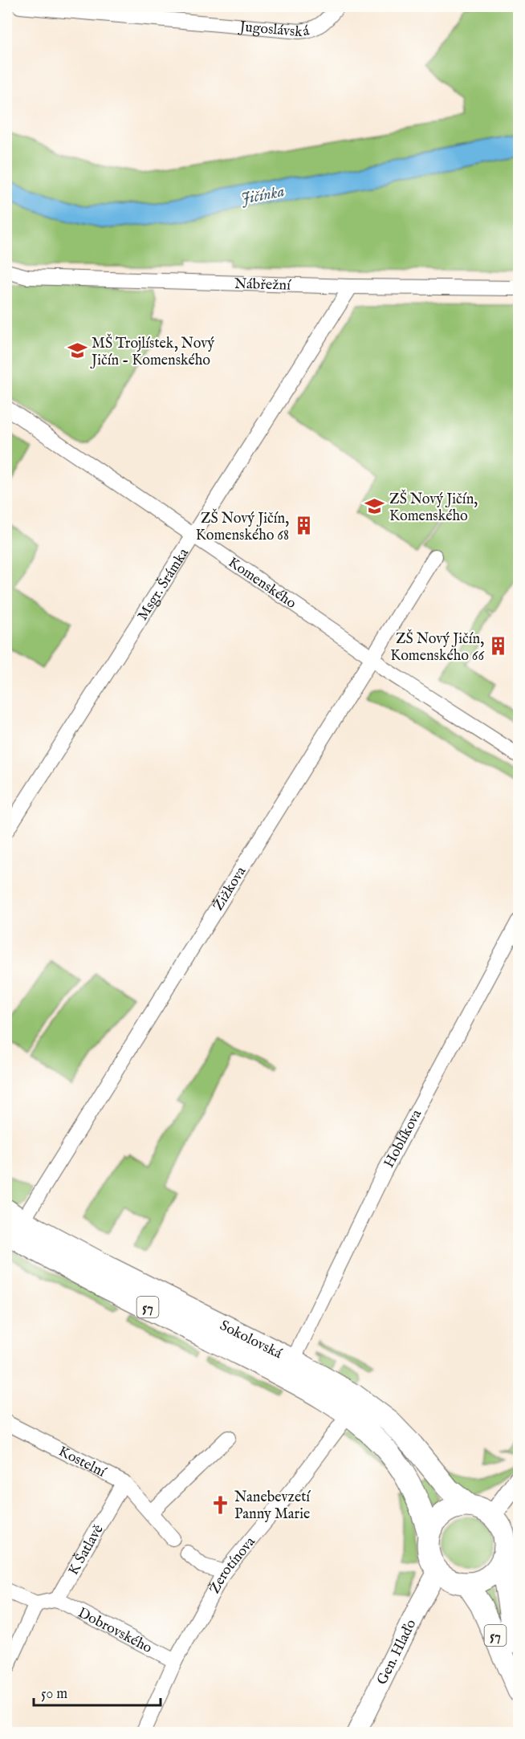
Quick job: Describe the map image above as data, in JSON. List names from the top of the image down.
{
  "streets": {
    "main road": ["57", "Sokolovská"],
    "street": [
      "Jugoslávská",
      "Nábřežní",
      "Komenského",
      "Msgr. Šrámka",
      "Žižkova",
      "Hoblíkova",
      "Kostelní",
      "K Šatlavě",
      "Žerotínova",
      "Dobrovského",
      "Gen. Hlaďo"
    ]
  },
  "crossings": [
    ["Nábřežní", "Msgr. Šrámka"],
    ["Komenského", "Msgr. Šrámka"],
    ["Komenského", "Žižkova"],
    ["Žižkova", "Sokolovská"],
    ["Hoblíkova", "Sokolovská"],
    ["57", "Sokolovská"],
    ["57", "Gen. Hlaďo"],
    ["Sokolovská", "Žerotínova"],
    ["Sokolovská", "Gen. Hlaďo"],
    ["Kostelní", "K Šatlavě"],
    ["K Šatlavě", "Dobrovského"],
    ["Žerotínova", "Dobrovského"]
  ],
  "water": ["Jičínka"],
  "places": {
    "school or university": ["MŠ Trojlístek, Nový Jičín - Komenského", "ZŠ Nový Jičín, Komenského"],
    "building": ["ZŠ Nový Jičín, Komenského 68", "ZŠ Nový Jičín, Komenského 66"],
    "church": ["Nanebevzetí Panny Marie"]
  },
  "scale_bar": "50 m"
}
